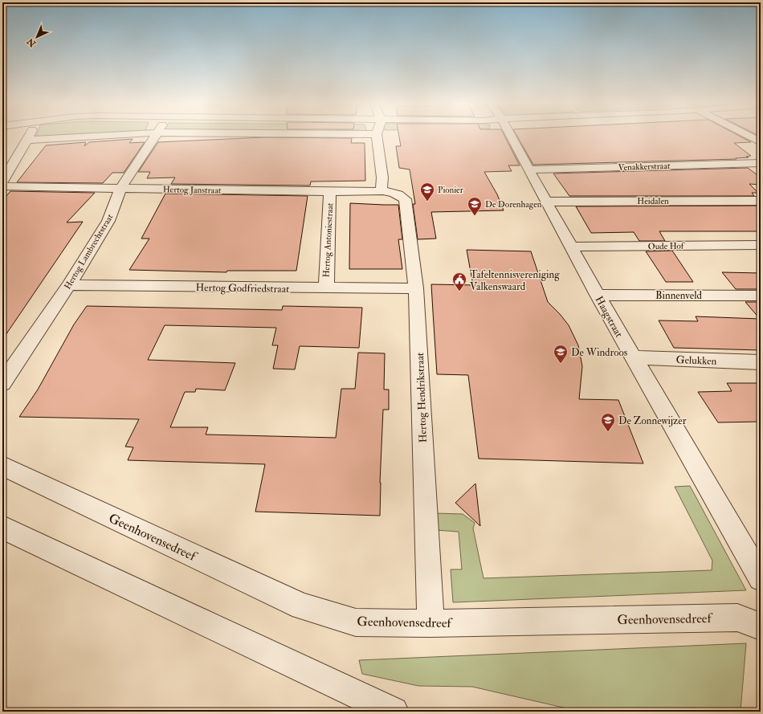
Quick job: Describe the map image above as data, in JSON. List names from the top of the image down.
{
  "streets": {
    "street": [
      "Venakkerstraat",
      "Hertog Janstraat",
      "Heidalen",
      "Hertog Antoniestraat",
      "Oude Hof",
      "Hertog Lambrechtstraat",
      "Hertog Godfriedstraat",
      "Binnenveld",
      "Haagstraat",
      "Gelukken",
      "Hertog Hendrikstraat",
      "Geenhovensedreef"
    ]
  },
  "crossings": [
    ["Venakkerstraat", "Haagstraat"],
    ["Hertog Janstraat", "Hertog Antoniestraat"],
    ["Hertog Janstraat", "Hertog Lambrechtstraat"],
    ["Hertog Janstraat", "Hertog Hendrikstraat"],
    ["Heidalen", "Haagstraat"],
    ["Hertog Antoniestraat", "Hertog Godfriedstraat"],
    ["Oude Hof", "Haagstraat"],
    ["Hertog Lambrechtstraat", "Hertog Godfriedstraat"],
    ["Hertog Godfriedstraat", "Hertog Hendrikstraat"],
    ["Binnenveld", "Haagstraat"],
    ["Haagstraat", "Gelukken"],
    ["Hertog Hendrikstraat", "Geenhovensedreef"]
  ],
  "places": {
    "school or university": [
      "Pionier",
      "De Dorenhagen",
      "De Windroos",
      "De Zonnewijzer"
    ],
    "public building": ["Tafeltennisvereniging Valkenswaard"]
  },
  "north": "bottom left"
}
